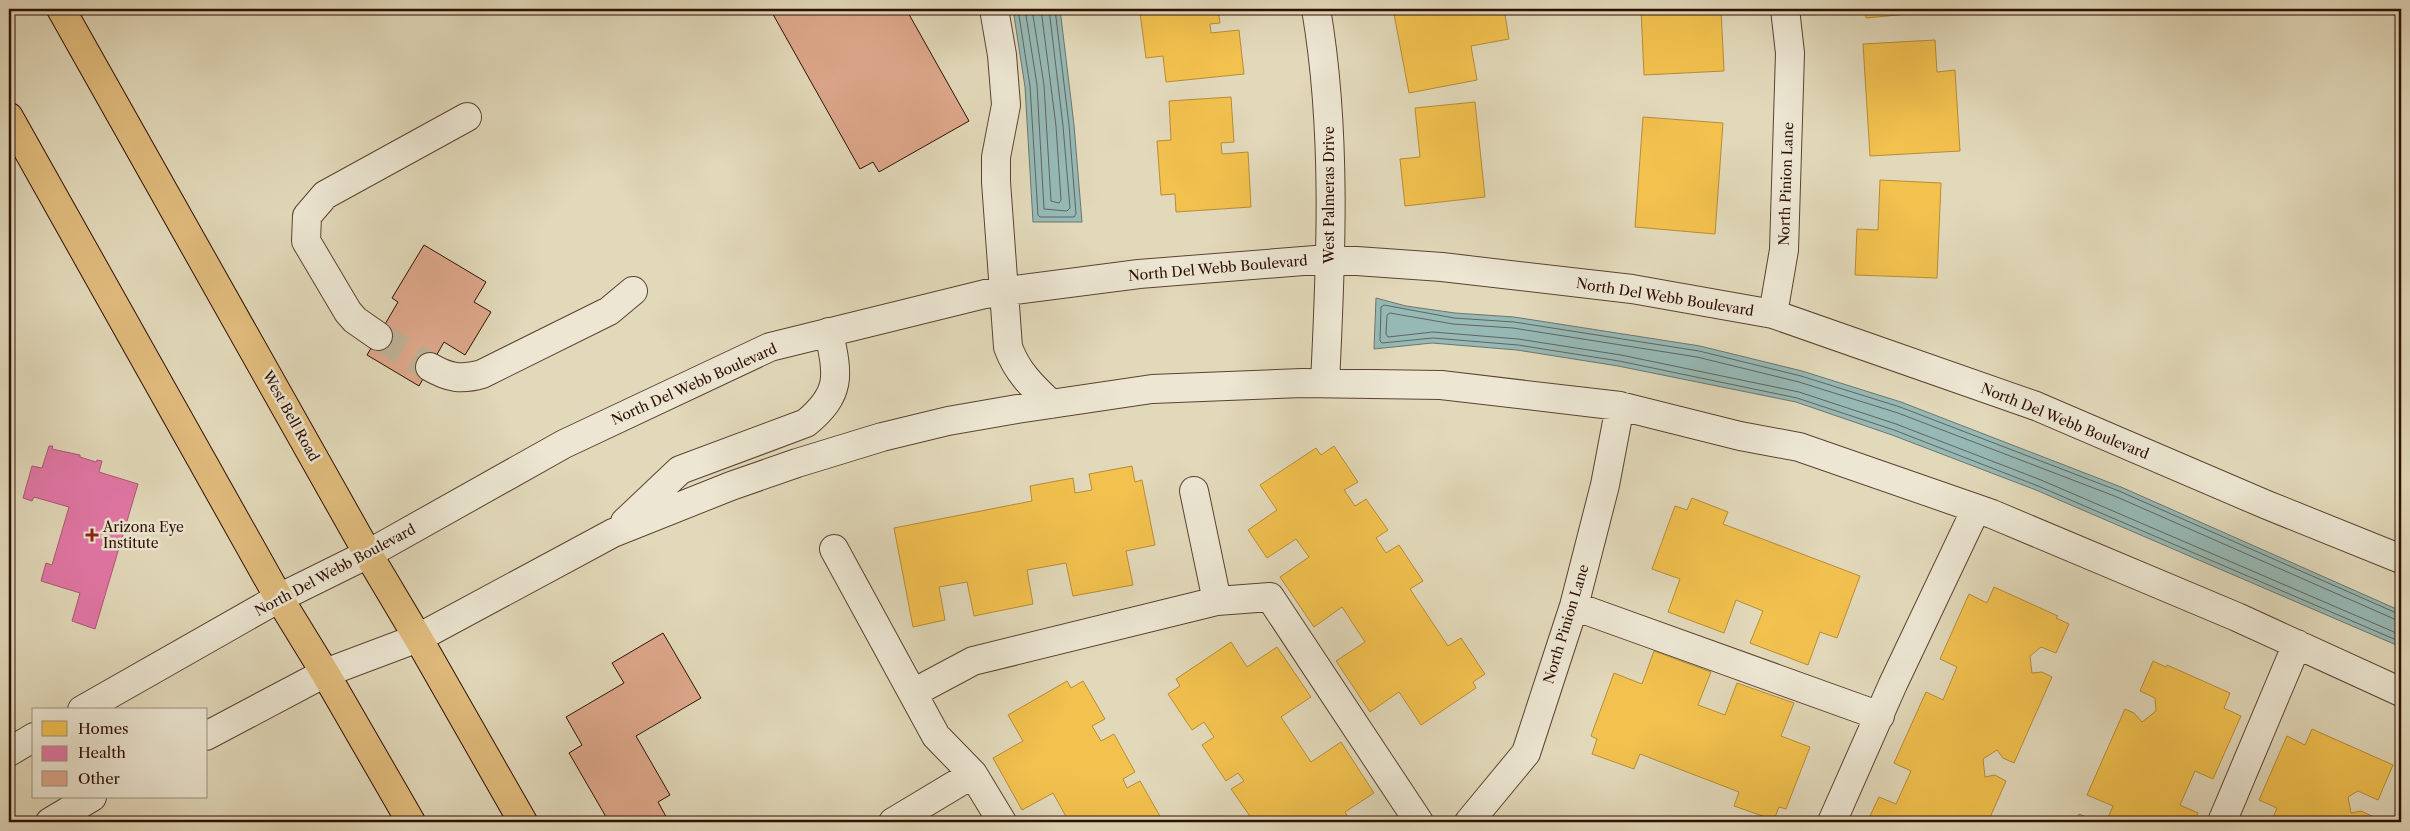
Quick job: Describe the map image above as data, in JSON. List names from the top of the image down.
{
  "streets": {
    "main road": ["West Bell Road"],
    "street": ["North Pinion Lane", "West Palmeras Drive", "North Del Webb Boulevard"]
  },
  "crossings": [
    ["North Pinion Lane", "North Del Webb Boulevard"],
    ["West Palmeras Drive", "North Del Webb Boulevard"],
    ["North Del Webb Boulevard", "West Bell Road"]
  ],
  "places": {
    "health": ["Arizona Eye Institute"]
  },
  "legend": ["Homes", "Health", "Other"]
}
